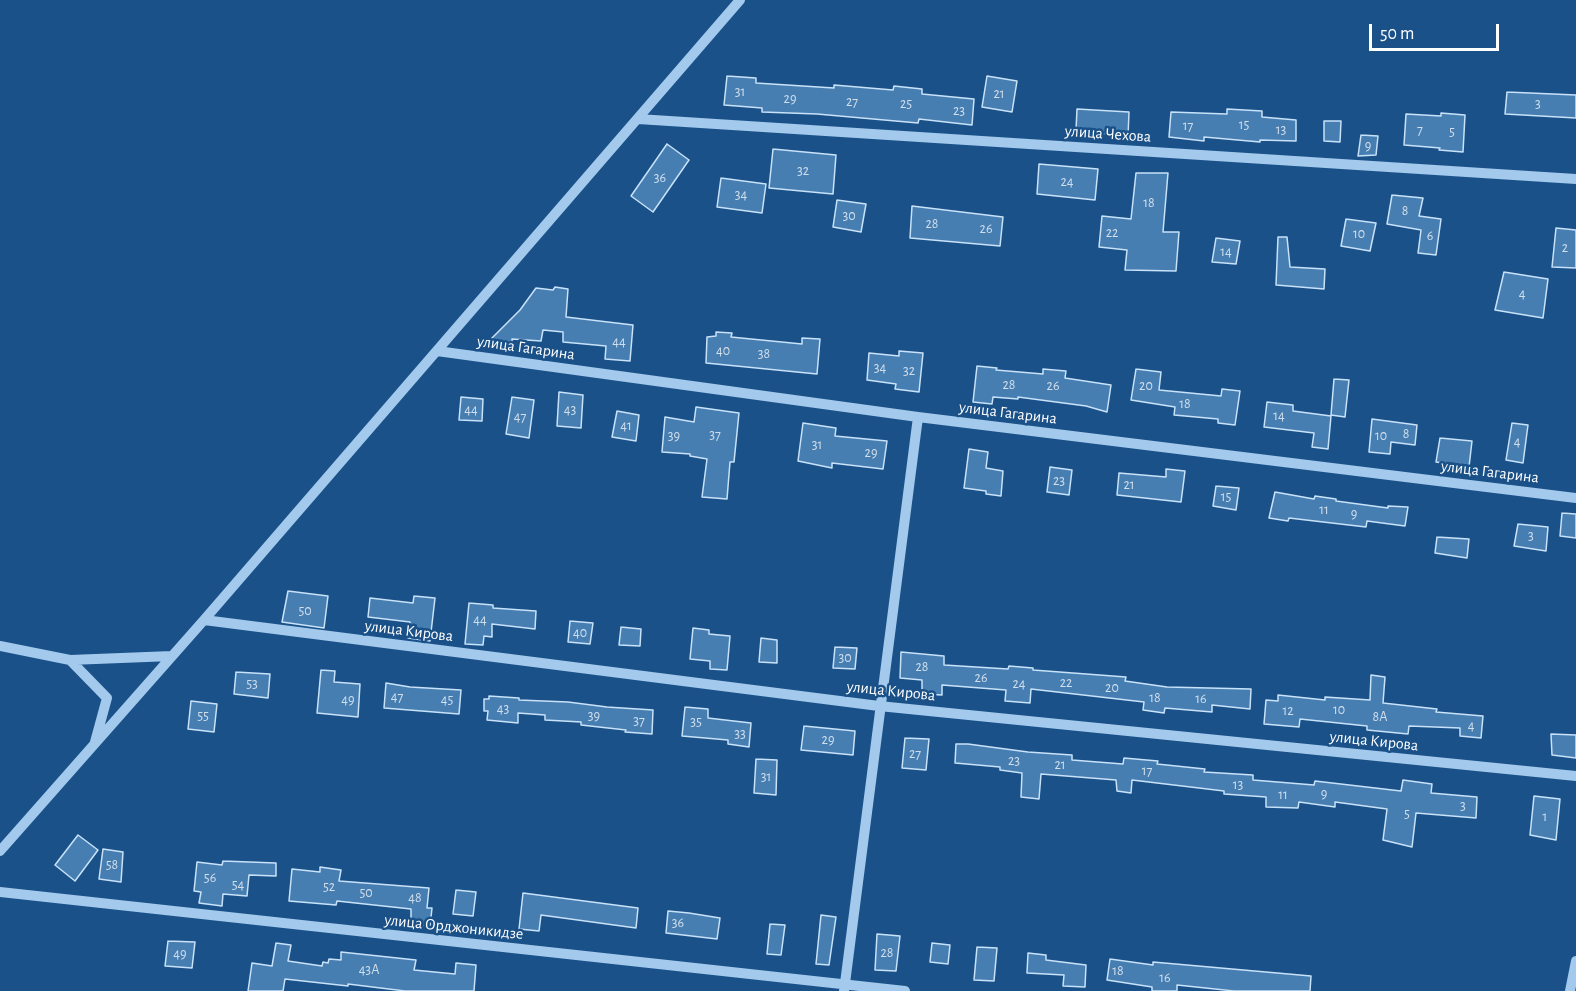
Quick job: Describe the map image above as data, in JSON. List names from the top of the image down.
{
  "streets": {
    "street": [
      "улица Чехова",
      "улица Гагарина",
      "улица Кирова",
      "улица Орджоникидзе"
    ]
  },
  "house_numbers": [
    "31",
    "21",
    "29",
    "27",
    "25",
    "3",
    "23",
    "15",
    "17",
    "13",
    "7",
    "5",
    "9",
    "32",
    "36",
    "24",
    "34",
    "18",
    "8",
    "30",
    "28",
    "26",
    "22",
    "10",
    "6",
    "2",
    "14",
    "4",
    "44",
    "40",
    "38",
    "34",
    "32",
    "28",
    "26",
    "20",
    "18",
    "44",
    "43",
    "14",
    "47",
    "41",
    "8",
    "37",
    "39",
    "10",
    "4",
    "31",
    "29",
    "23",
    "21",
    "15",
    "11",
    "9",
    "3",
    "50",
    "44",
    "40",
    "30",
    "28",
    "26",
    "22",
    "53",
    "24",
    "20",
    "47",
    "18",
    "16",
    "49",
    "45",
    "43",
    "10",
    "12",
    "55",
    "39",
    "8А",
    "37",
    "35",
    "4",
    "33",
    "29",
    "27",
    "23",
    "21",
    "17",
    "31",
    "13",
    "9",
    "11",
    "3",
    "5",
    "1",
    "58",
    "56",
    "54",
    "52",
    "50",
    "48",
    "36",
    "28",
    "49",
    "43А",
    "18",
    "16"
  ],
  "scale_bar": "50 m"
}
